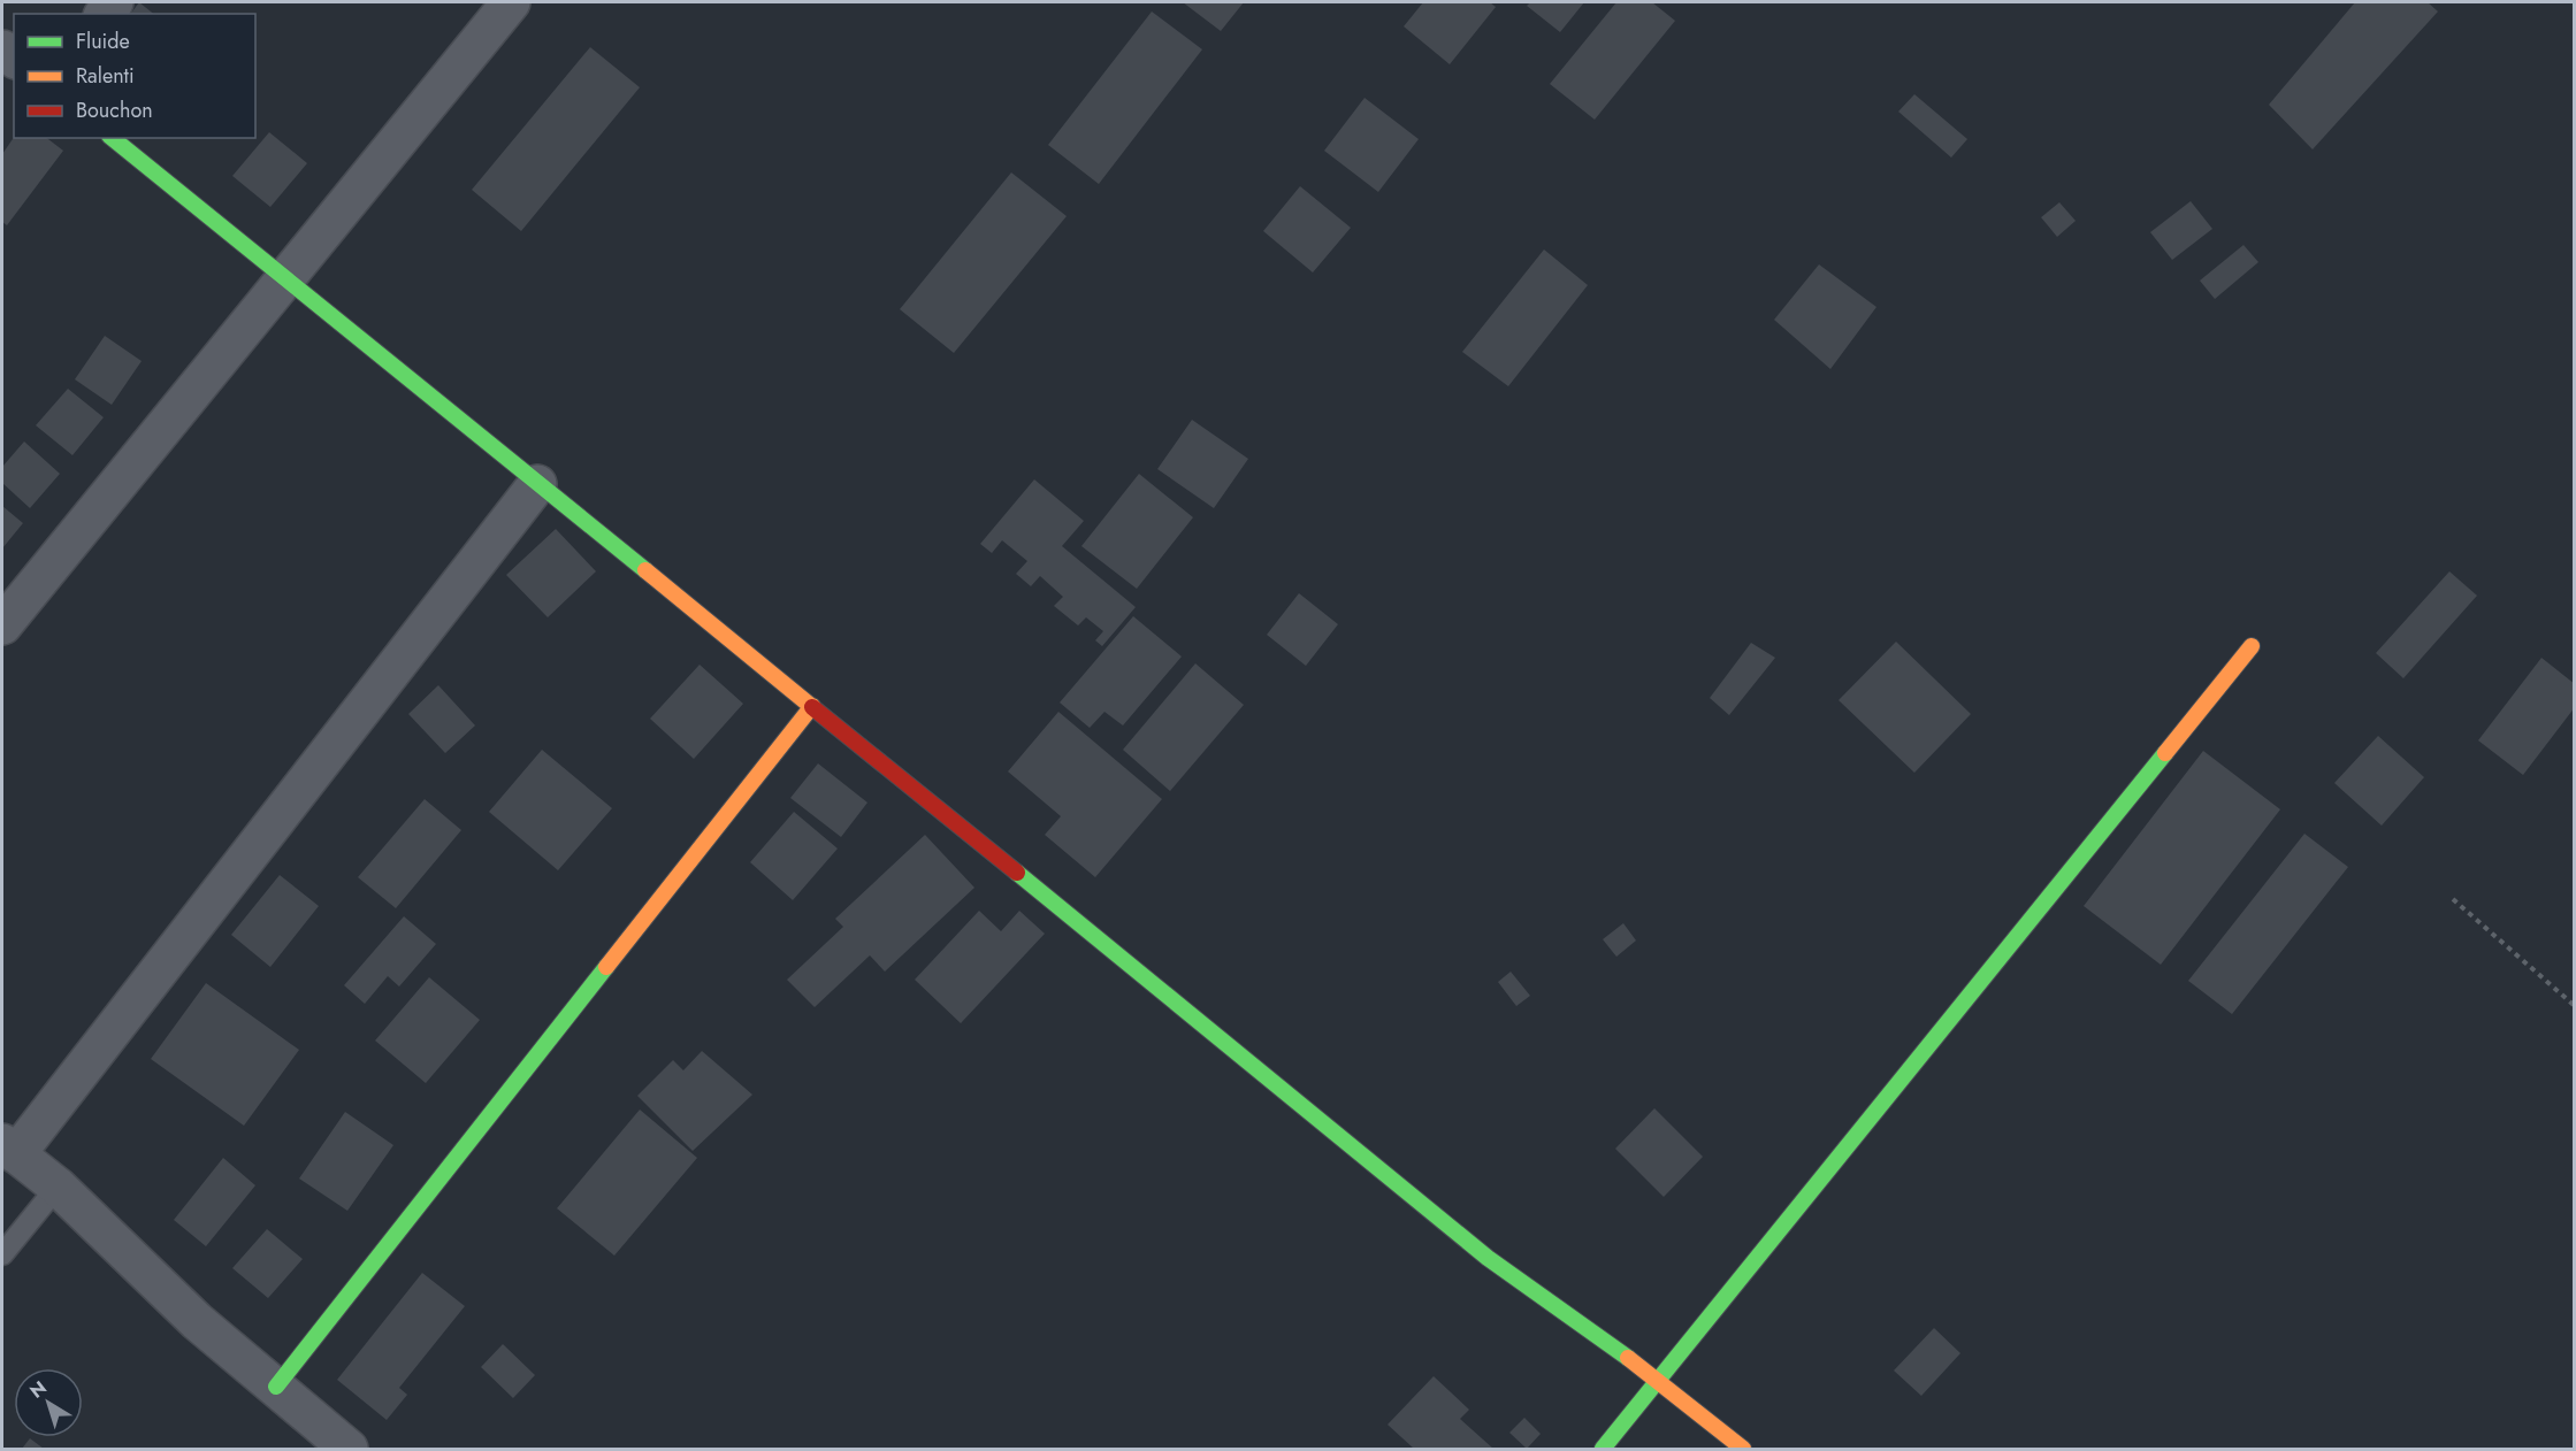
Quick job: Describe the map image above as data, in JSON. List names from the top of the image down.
{
  "legend": ["Fluide", "Ralenti", "Bouchon"],
  "north": "top left"
}
